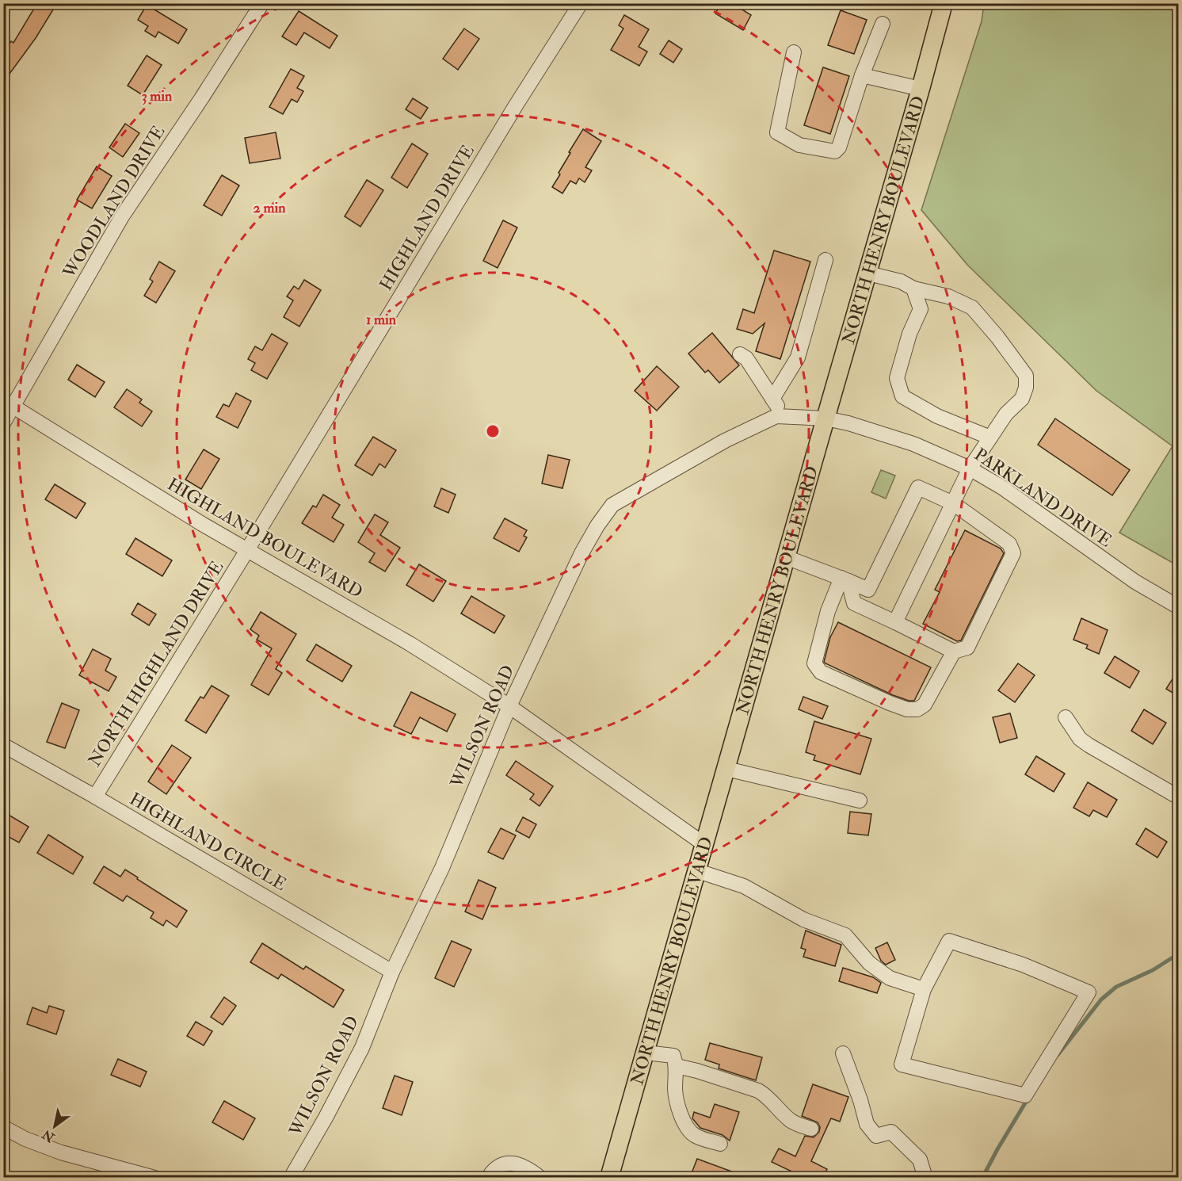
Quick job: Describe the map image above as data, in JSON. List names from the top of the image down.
{
  "streets": {
    "main road": ["NORTH HENRY BOULEVARD"],
    "street": [
      "WOODLAND DRIVE",
      "HIGHLAND DRIVE",
      "PARKLAND DRIVE",
      "HIGHLAND BOULEVARD",
      "NORTH HIGHLAND DRIVE",
      "WILSON ROAD",
      "HIGHLAND CIRCLE"
    ]
  },
  "crossings": [
    ["WOODLAND DRIVE", "HIGHLAND BOULEVARD"],
    ["HIGHLAND DRIVE", "HIGHLAND BOULEVARD"],
    ["HIGHLAND DRIVE", "NORTH HIGHLAND DRIVE"],
    ["NORTH HENRY BOULEVARD", "PARKLAND DRIVE"],
    ["NORTH HENRY BOULEVARD", "HIGHLAND BOULEVARD"],
    ["NORTH HENRY BOULEVARD", "WILSON ROAD"],
    ["PARKLAND DRIVE", "WILSON ROAD"],
    ["HIGHLAND BOULEVARD", "NORTH HIGHLAND DRIVE"],
    ["HIGHLAND BOULEVARD", "WILSON ROAD"],
    ["NORTH HIGHLAND DRIVE", "HIGHLAND CIRCLE"],
    ["WILSON ROAD", "HIGHLAND CIRCLE"]
  ],
  "north": "bottom left",
  "rings": ["3 min", "2 min", "1 min"]
}
